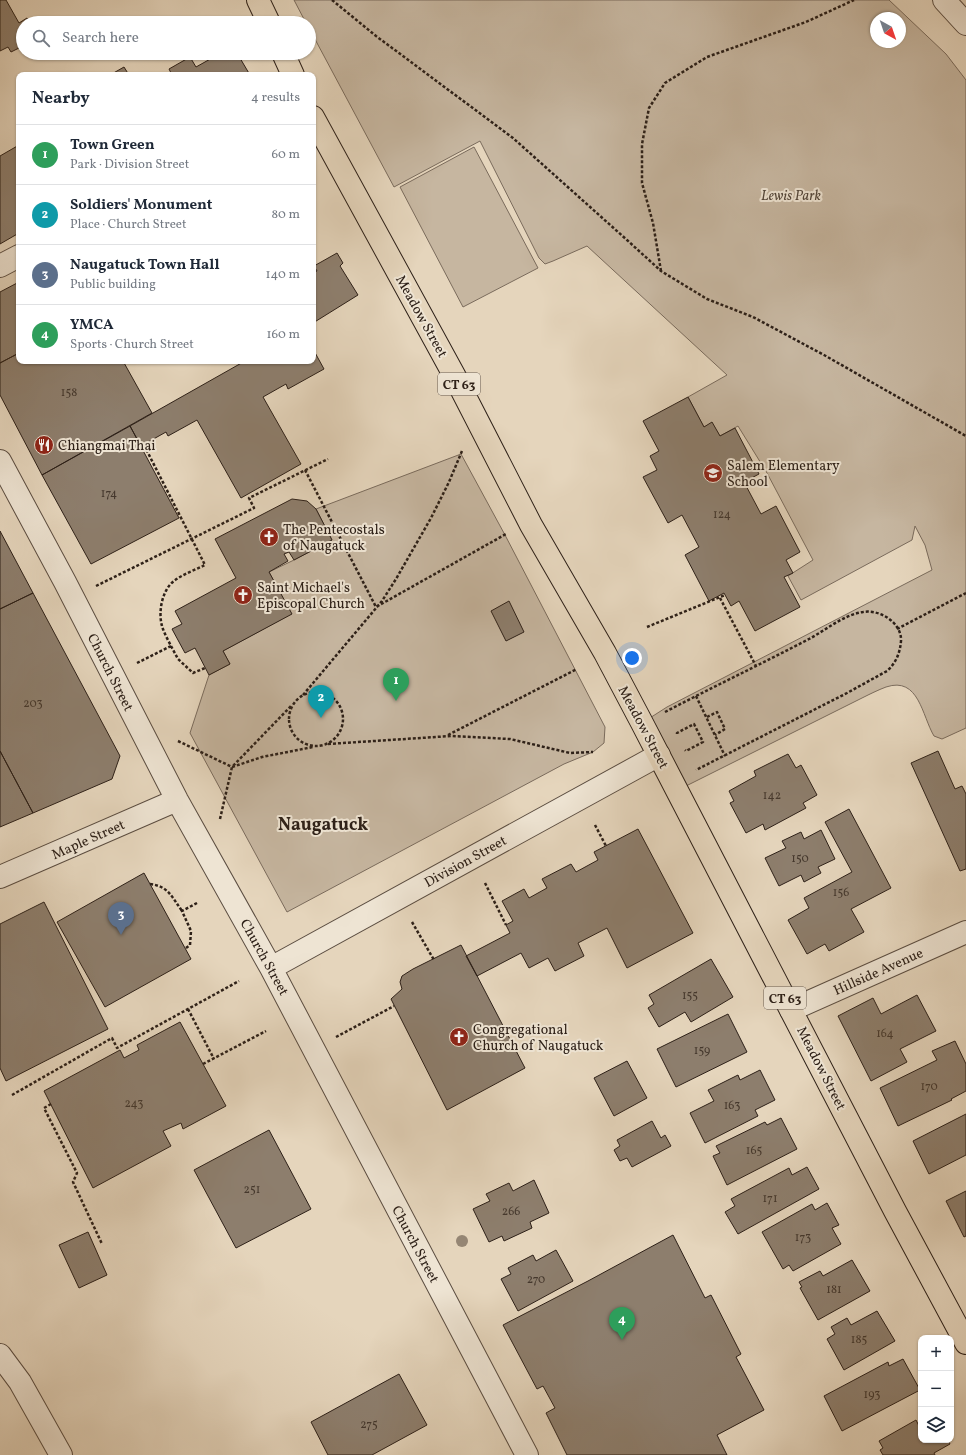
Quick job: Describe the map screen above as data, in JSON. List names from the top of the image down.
{
  "streets": {
    "main road": ["Meadow Street", "CT 63"],
    "street": [
      "Church Street",
      "Maple Street",
      "Division Street",
      "Hillside Avenue"
    ]
  },
  "crossings": [
    ["Meadow Street", "Division Street"],
    ["Meadow Street", "Hillside Avenue"],
    ["Church Street", "Maple Street"],
    ["Church Street", "Division Street"]
  ],
  "districts": ["Naugatuck"],
  "parks": ["Lewis Park"],
  "places": {
    "restaurant": ["Chiangmai Thai"],
    "school or university": ["Salem Elementary School"],
    "church": ["The Pentecostals of Naugatuck", "Saint Michael's Episcopal Church", "Congregational Church of Naugatuck"]
  },
  "house_numbers": [
    "158",
    "174",
    "124",
    "203",
    "142",
    "150",
    "156",
    "155",
    "164",
    "159",
    "170",
    "243",
    "163",
    "165",
    "251",
    "171",
    "266",
    "173",
    "270",
    "181",
    "185",
    "193",
    "275"
  ],
  "north": "bottom right",
  "page": {
    "search": "Search here",
    "heading": ["Nearby", "4 results"],
    "list": [
      {
        "mark": "1",
        "name": "Town Green",
        "note": "Park · Division Street",
        "value": "60 m"
      },
      {
        "mark": "2",
        "name": "Soldiers' Monument",
        "note": "Place · Church Street",
        "value": "80 m"
      },
      {
        "mark": "3",
        "name": "Naugatuck Town Hall",
        "note": "Public building",
        "value": "140 m"
      },
      {
        "mark": "4",
        "name": "YMCA",
        "note": "Sports · Church Street",
        "value": "160 m"
      }
    ],
    "pins": [
      "1",
      "2",
      "3",
      "4"
    ],
    "map_buttons": ["+", "−"]
  }
}
